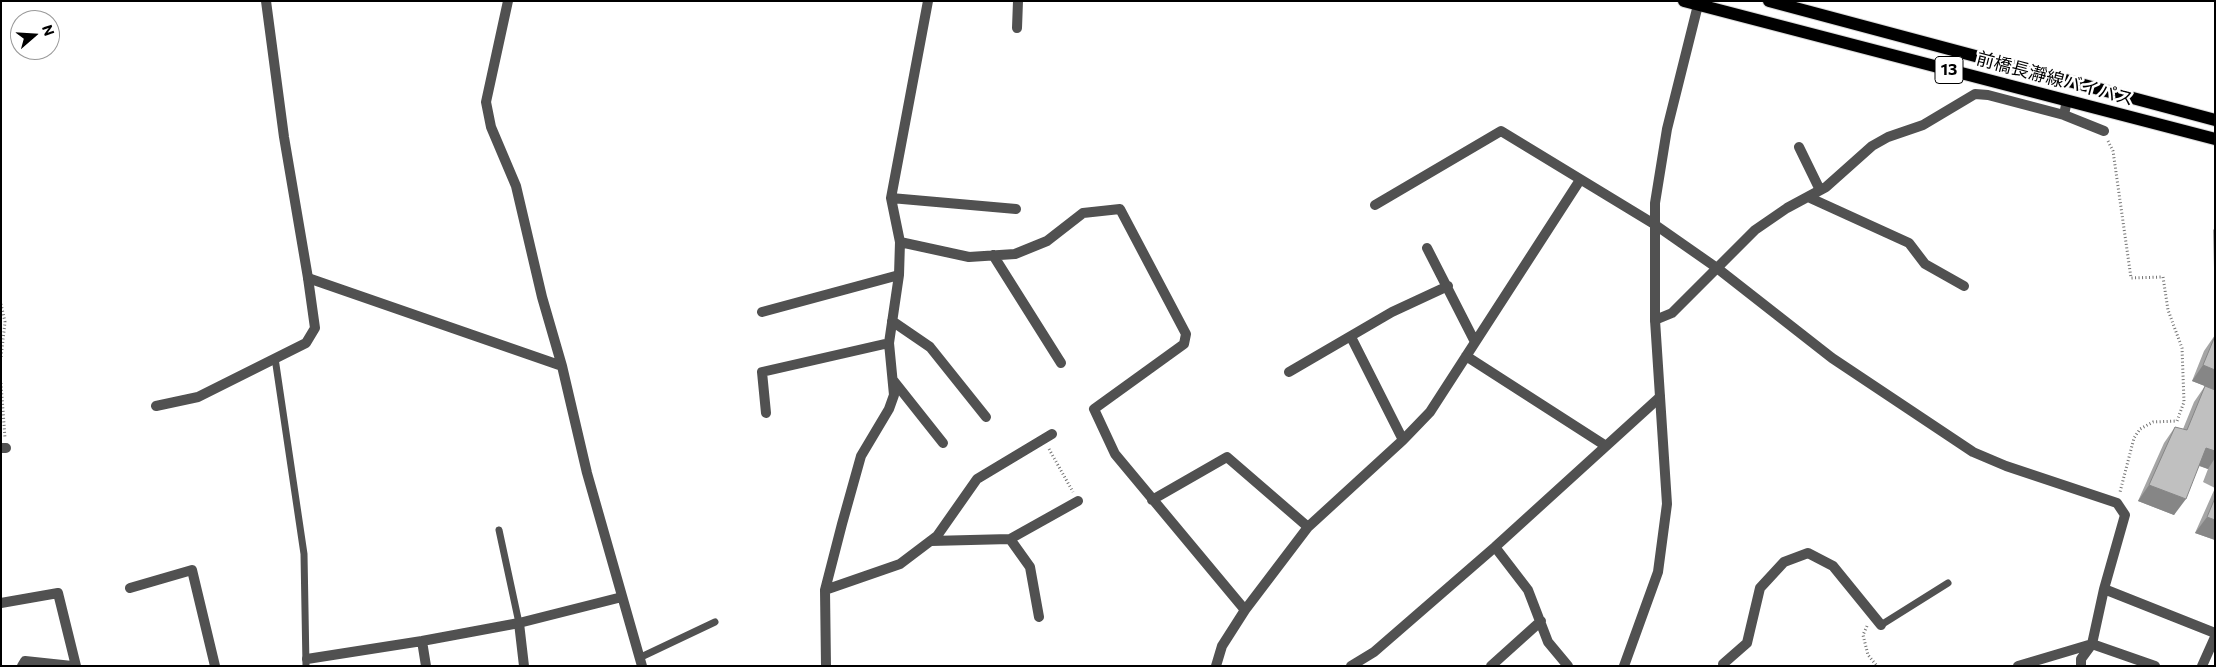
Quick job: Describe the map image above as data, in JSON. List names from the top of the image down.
{
  "streets": {
    "main road": ["13", "前橋長瀞線バイパス"]
  },
  "north": "right"
}
